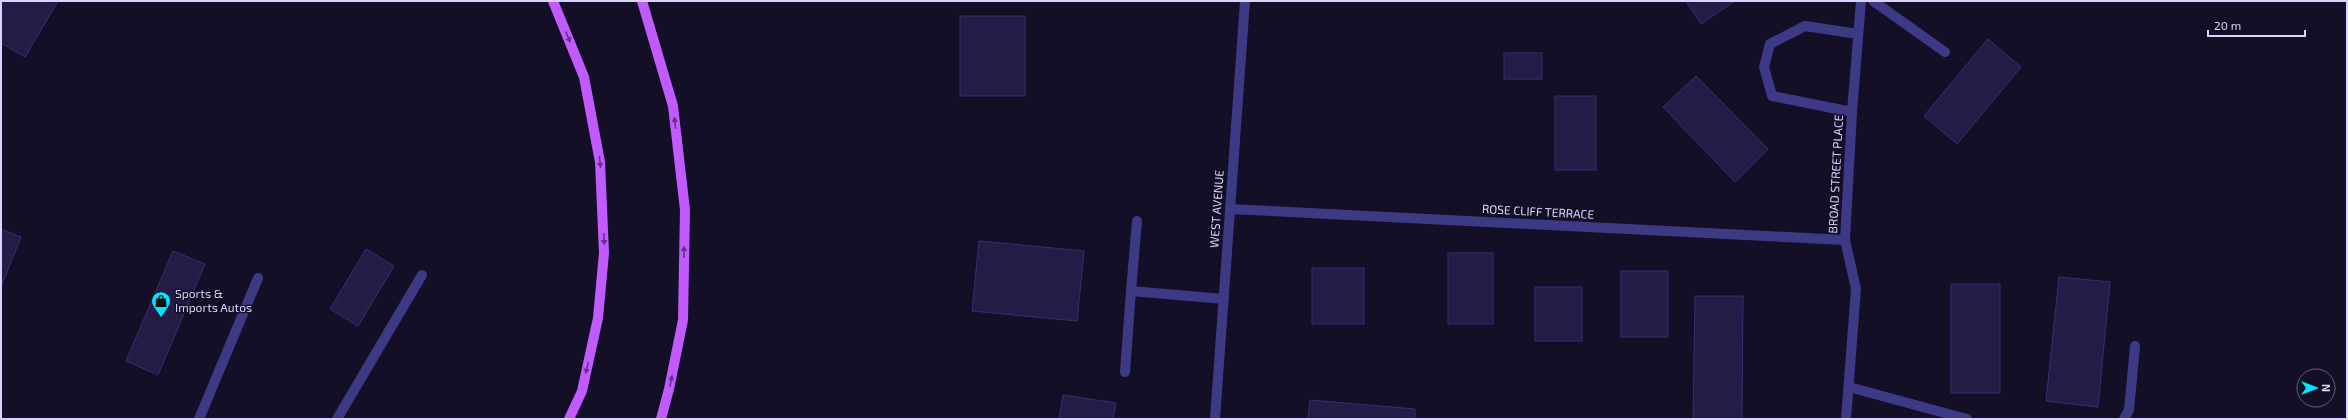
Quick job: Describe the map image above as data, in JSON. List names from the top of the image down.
{
  "streets": {
    "street": ["BROAD STREET PLACE", "WEST AVENUE", "ROSE CLIFF TERRACE"]
  },
  "crossings": [
    ["BROAD STREET PLACE", "ROSE CLIFF TERRACE"],
    ["WEST AVENUE", "ROSE CLIFF TERRACE"]
  ],
  "places": {
    "shop": ["Sports & Imports Autos"]
  },
  "scale_bar": "20 m",
  "north": "right"
}
